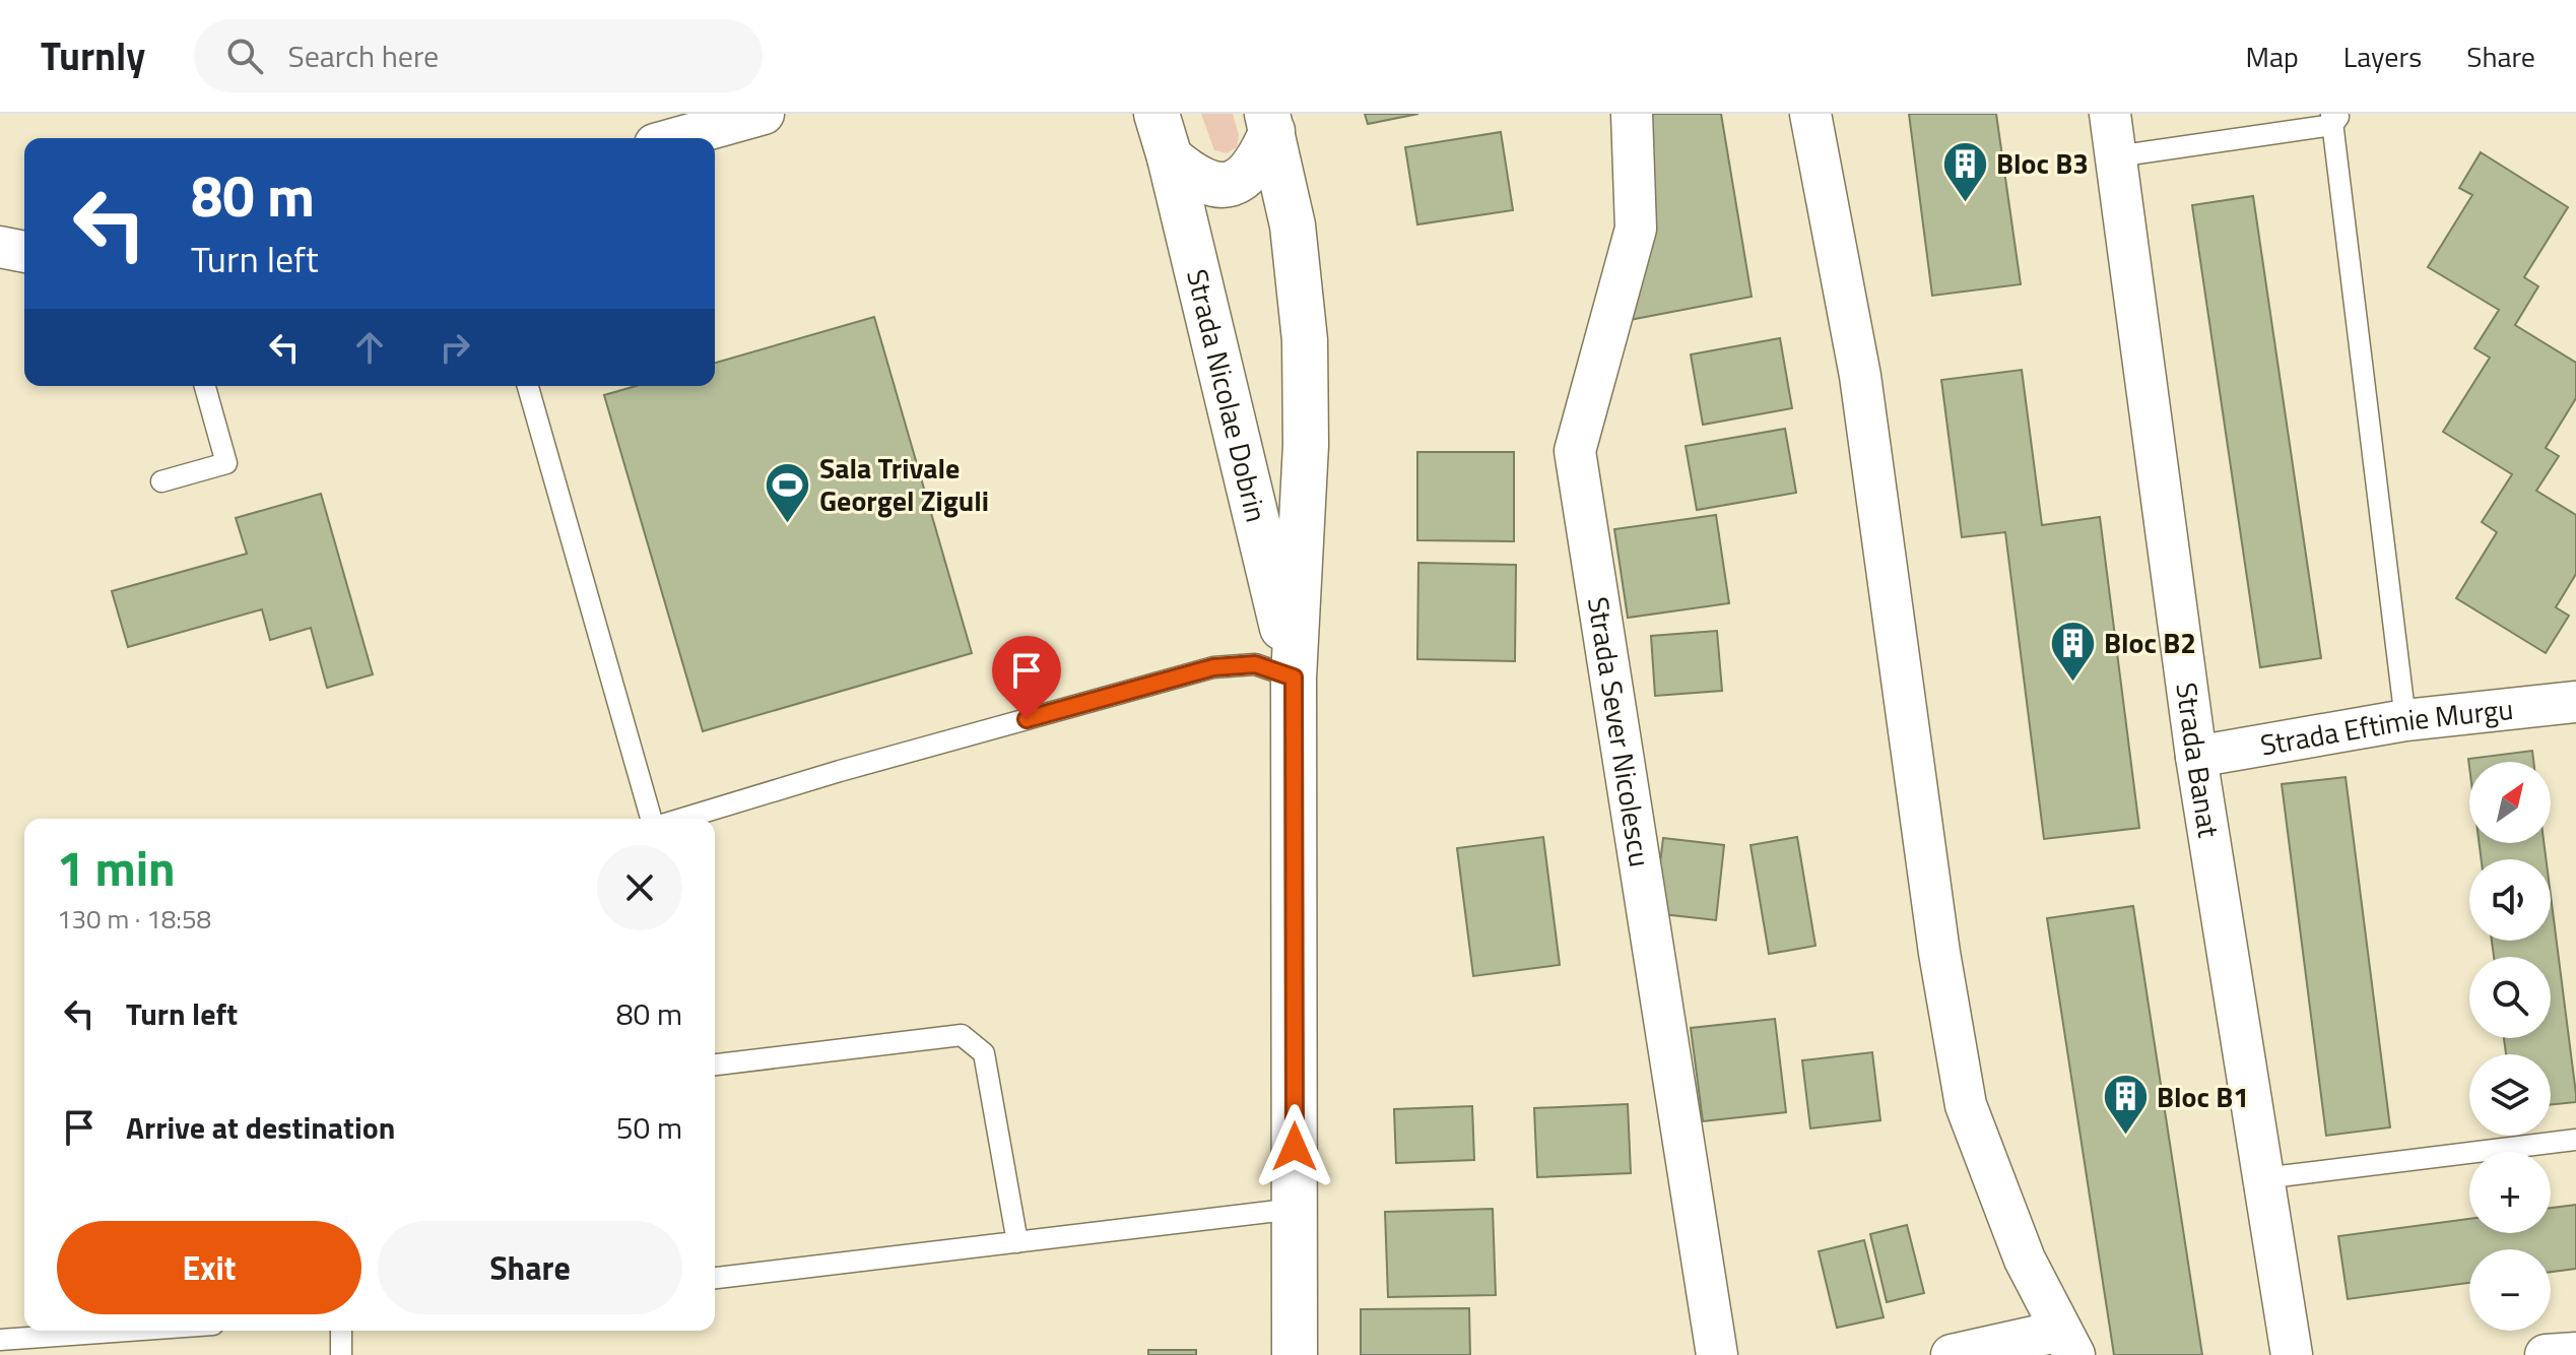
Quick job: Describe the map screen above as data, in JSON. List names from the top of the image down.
{
  "streets": {
    "main road": ["Strada Nicolae Dobrin"],
    "street": ["Strada Eftimie Murgu", "Strada Sever Nicolescu", "Strada Banat"]
  },
  "crossings": [
    ["Strada Eftimie Murgu", "Strada Banat"]
  ],
  "places": {
    "building": ["Bloc B3", "Bloc B2", "Bloc B1"],
    "sports": ["Sala Trivale Georgel Ziguli"]
  },
  "north": "top right",
  "page": {
    "header": "Turnly",
    "search": "Search here",
    "nav": ["Map", "Layers", "Share"],
    "turn": ["80 m", "Turn left"],
    "map_buttons": ["+", "−"],
    "heading": ["1 min", "130 m · 18:58"],
    "list": [
      {
        "name": "Turn left",
        "value": "80 m"
      },
      {
        "name": "Arrive at destination",
        "value": "50 m"
      }
    ],
    "buttons": ["Exit", "Share"]
  }
}
